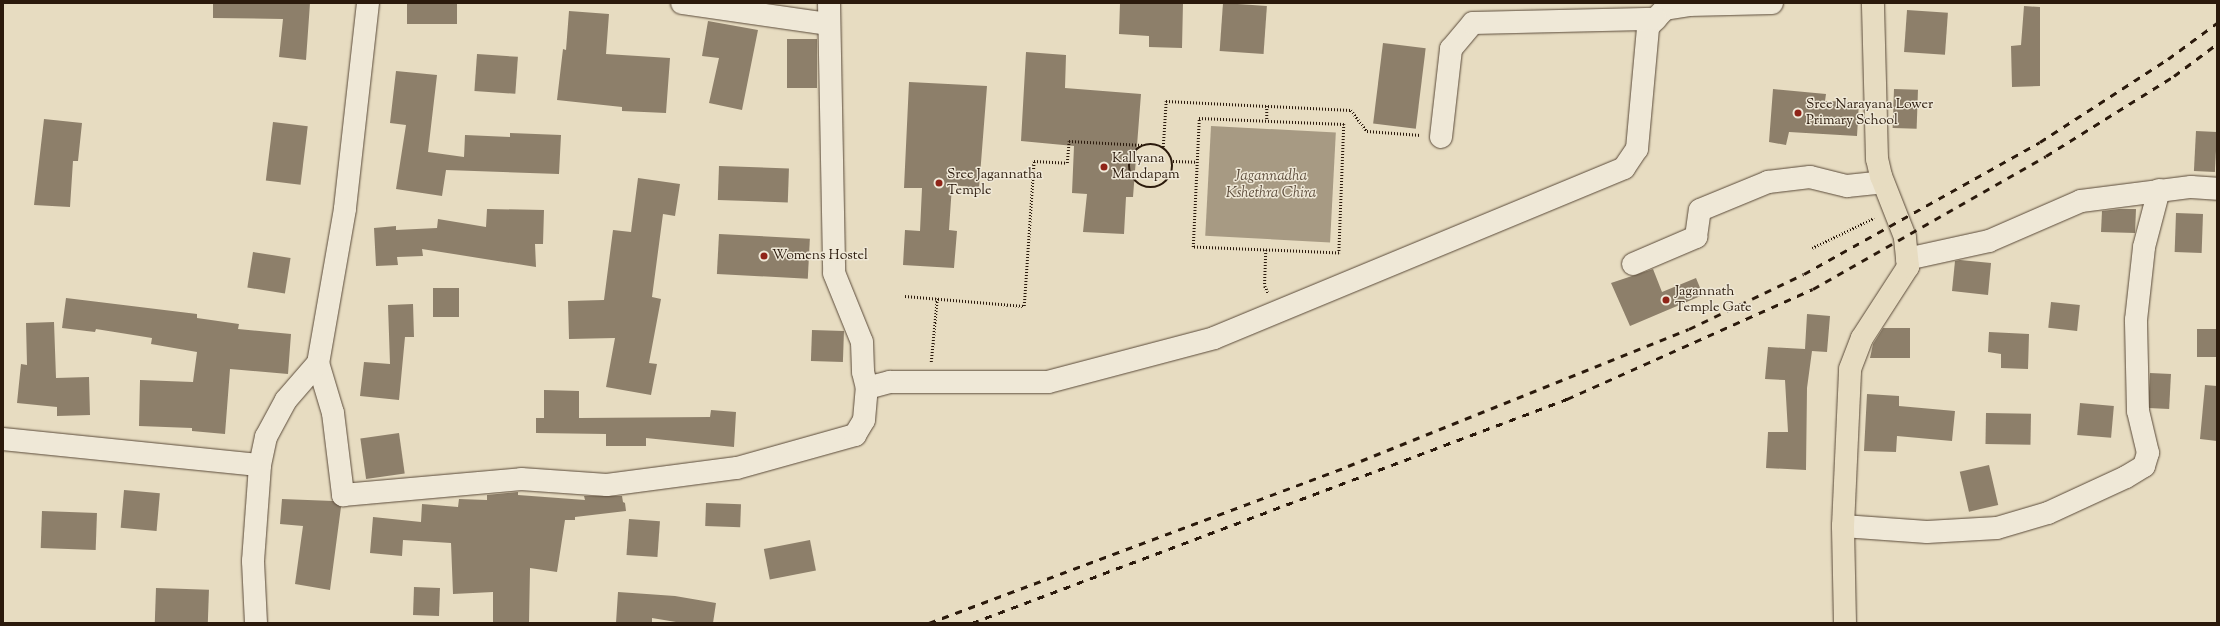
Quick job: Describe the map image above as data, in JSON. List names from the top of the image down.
{
  "water": ["Jagannadha Kshethra Chira"],
  "places": [
    "Sree Narayana Lower Primary School",
    "Kallyana Mandapam",
    "Sree Jagannatha Temple",
    "Womens Hostel",
    "Jagannath Temple Gate"
  ]
}
